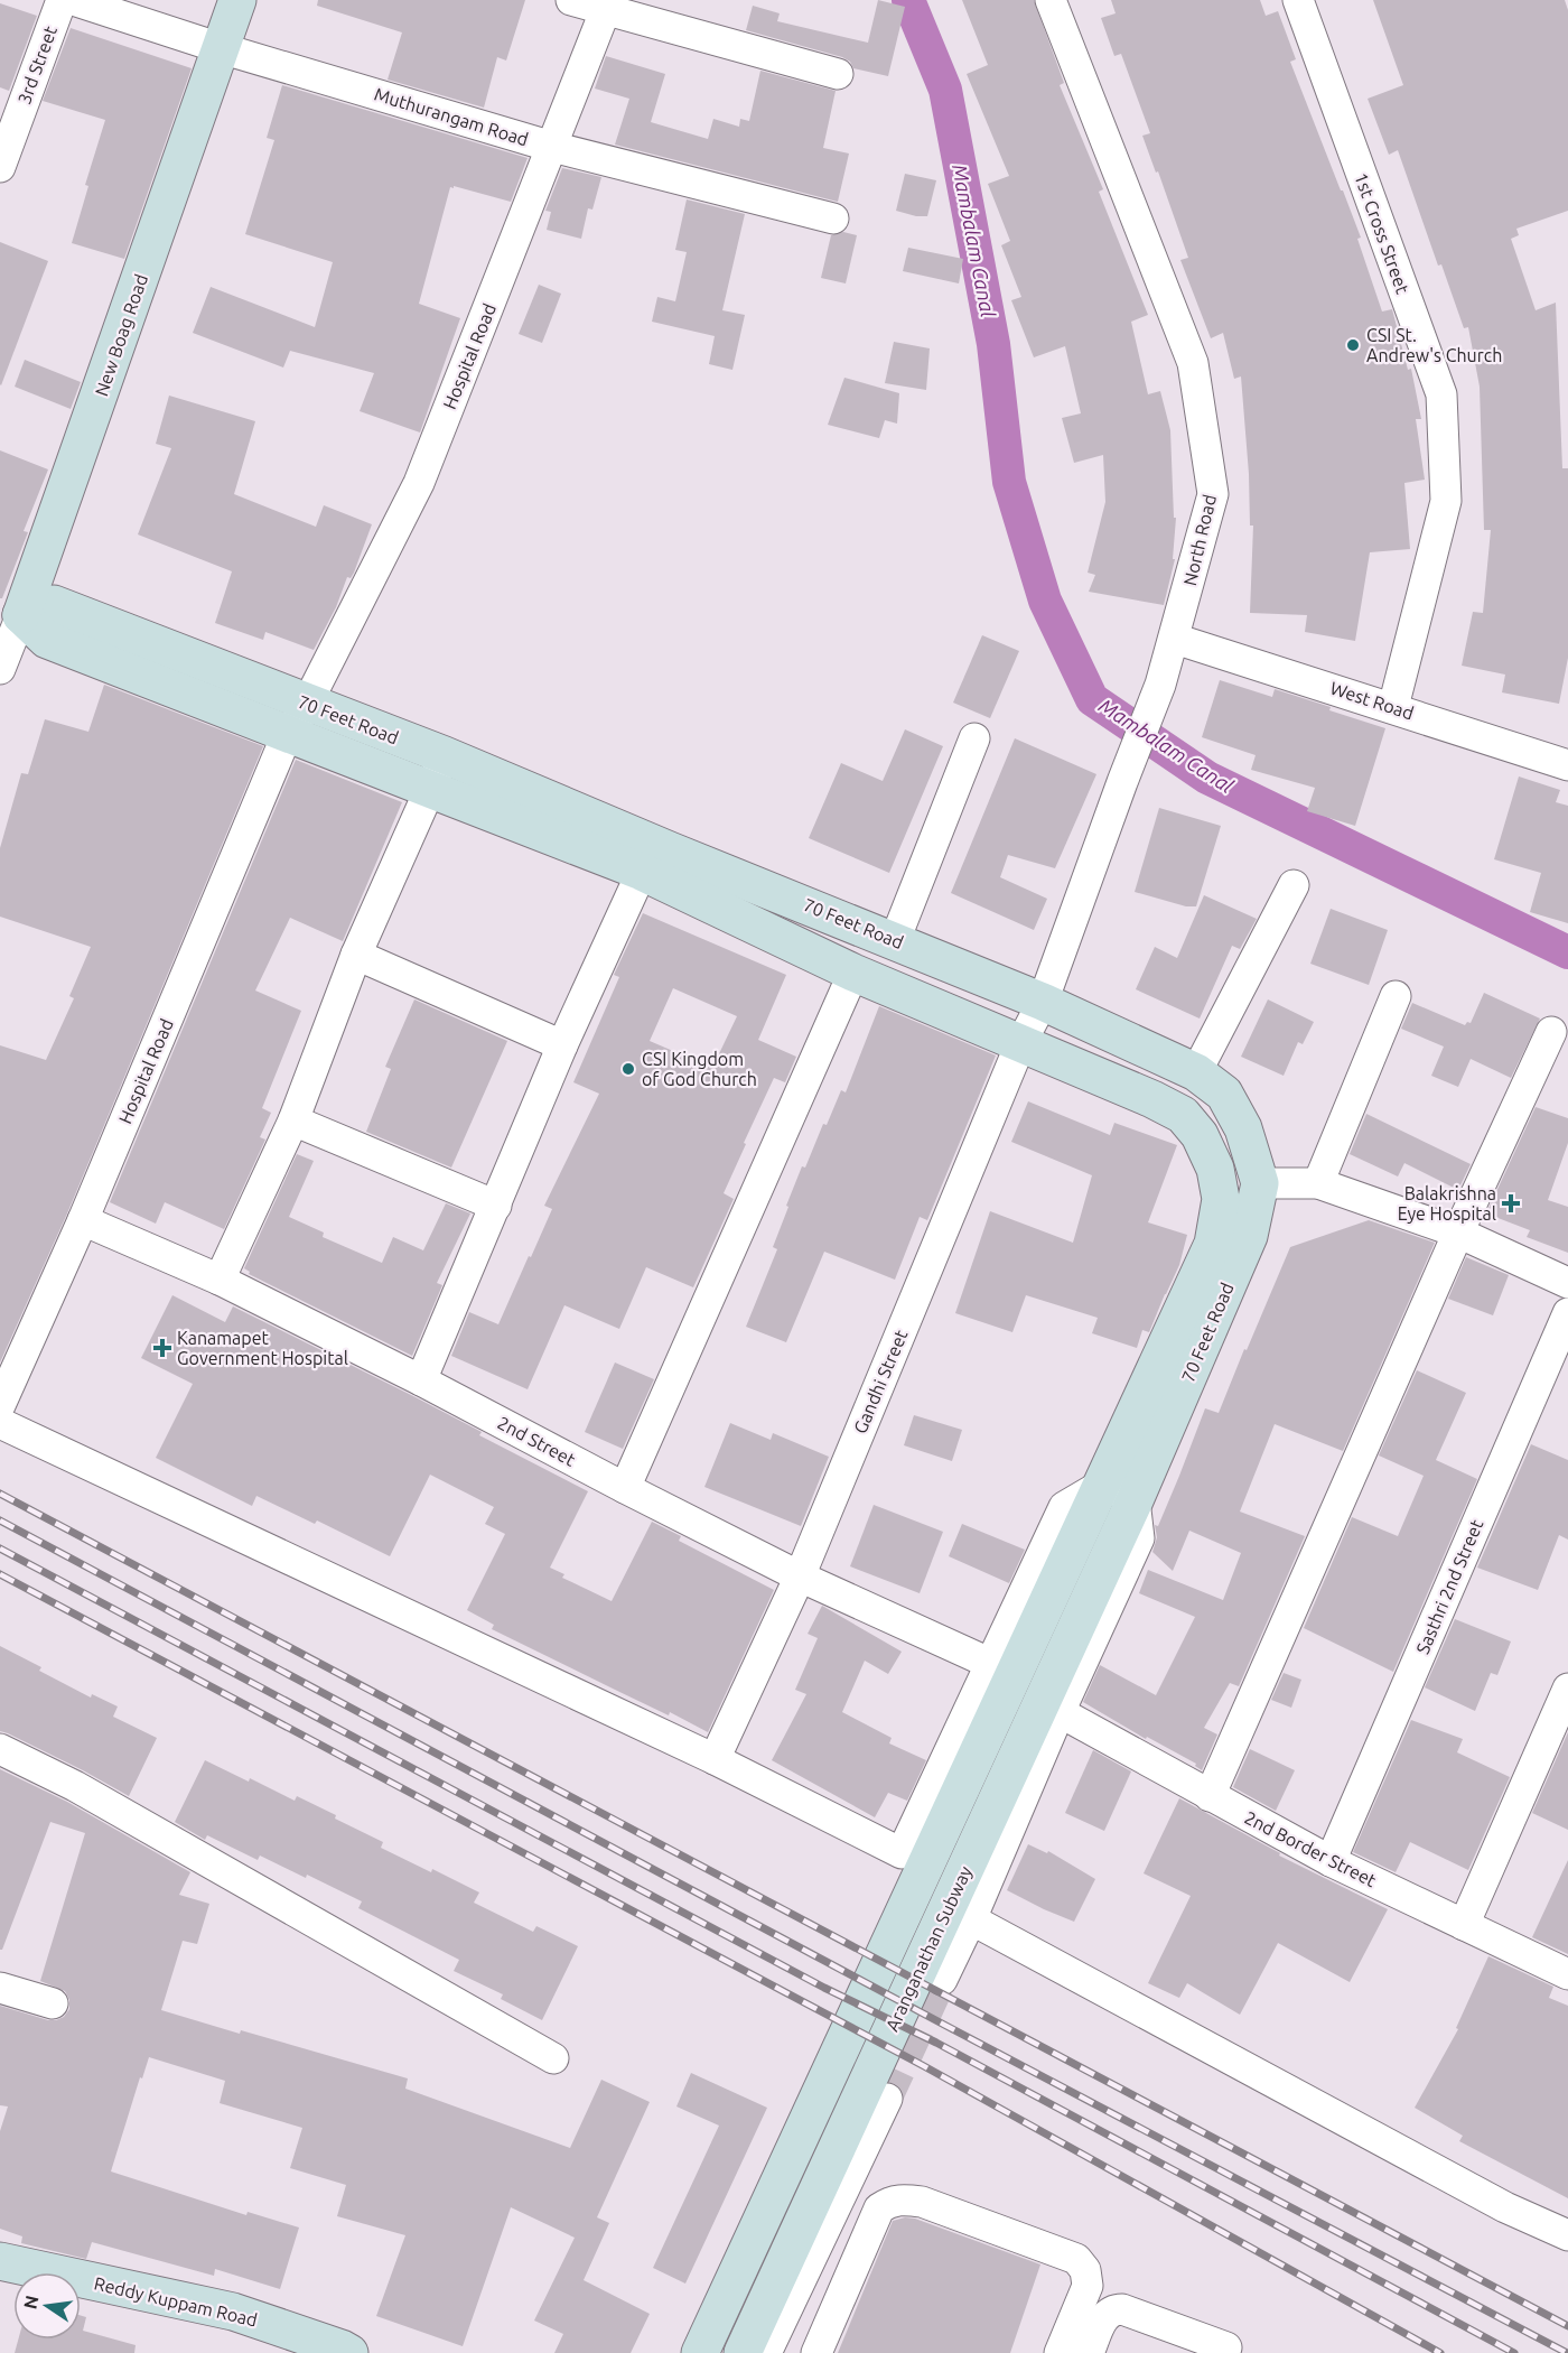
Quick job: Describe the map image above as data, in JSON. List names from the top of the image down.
{
  "streets": {
    "main road": [
      "New Boag Road",
      "70 Feet Road",
      "Aranganathan Subway",
      "Reddy Kuppam Road"
    ],
    "street": [
      "3rd Street",
      "Muthurangam Road",
      "1st Cross Street",
      "Hospital Road",
      "North Road",
      "West Road",
      "Gandhi Street",
      "2nd Street",
      "Sasthri 2nd Street",
      "2nd Border Street"
    ]
  },
  "crossings": [
    ["Muthurangam Road", "New Boag Road"],
    ["Muthurangam Road", "Hospital Road"],
    ["1st Cross Street", "West Road"],
    ["New Boag Road", "70 Feet Road"],
    ["Hospital Road", "70 Feet Road"],
    ["Hospital Road", "2nd Street"],
    ["North Road", "West Road"],
    ["North Road", "70 Feet Road"],
    ["North Road", "Gandhi Street"],
    ["70 Feet Road", "Gandhi Street"],
    ["70 Feet Road", "Aranganathan Subway"],
    ["Gandhi Street", "2nd Street"],
    ["Sasthri 2nd Street", "2nd Border Street"]
  ],
  "water": ["Mambalam Canal"],
  "places": {
    "other": ["CSI St. Andrew's Church", "CSI Kingdom of God Church"],
    "health": ["Balakrishna Eye Hospital", "Kanamapet Government Hospital"]
  },
  "north": "left"
}
